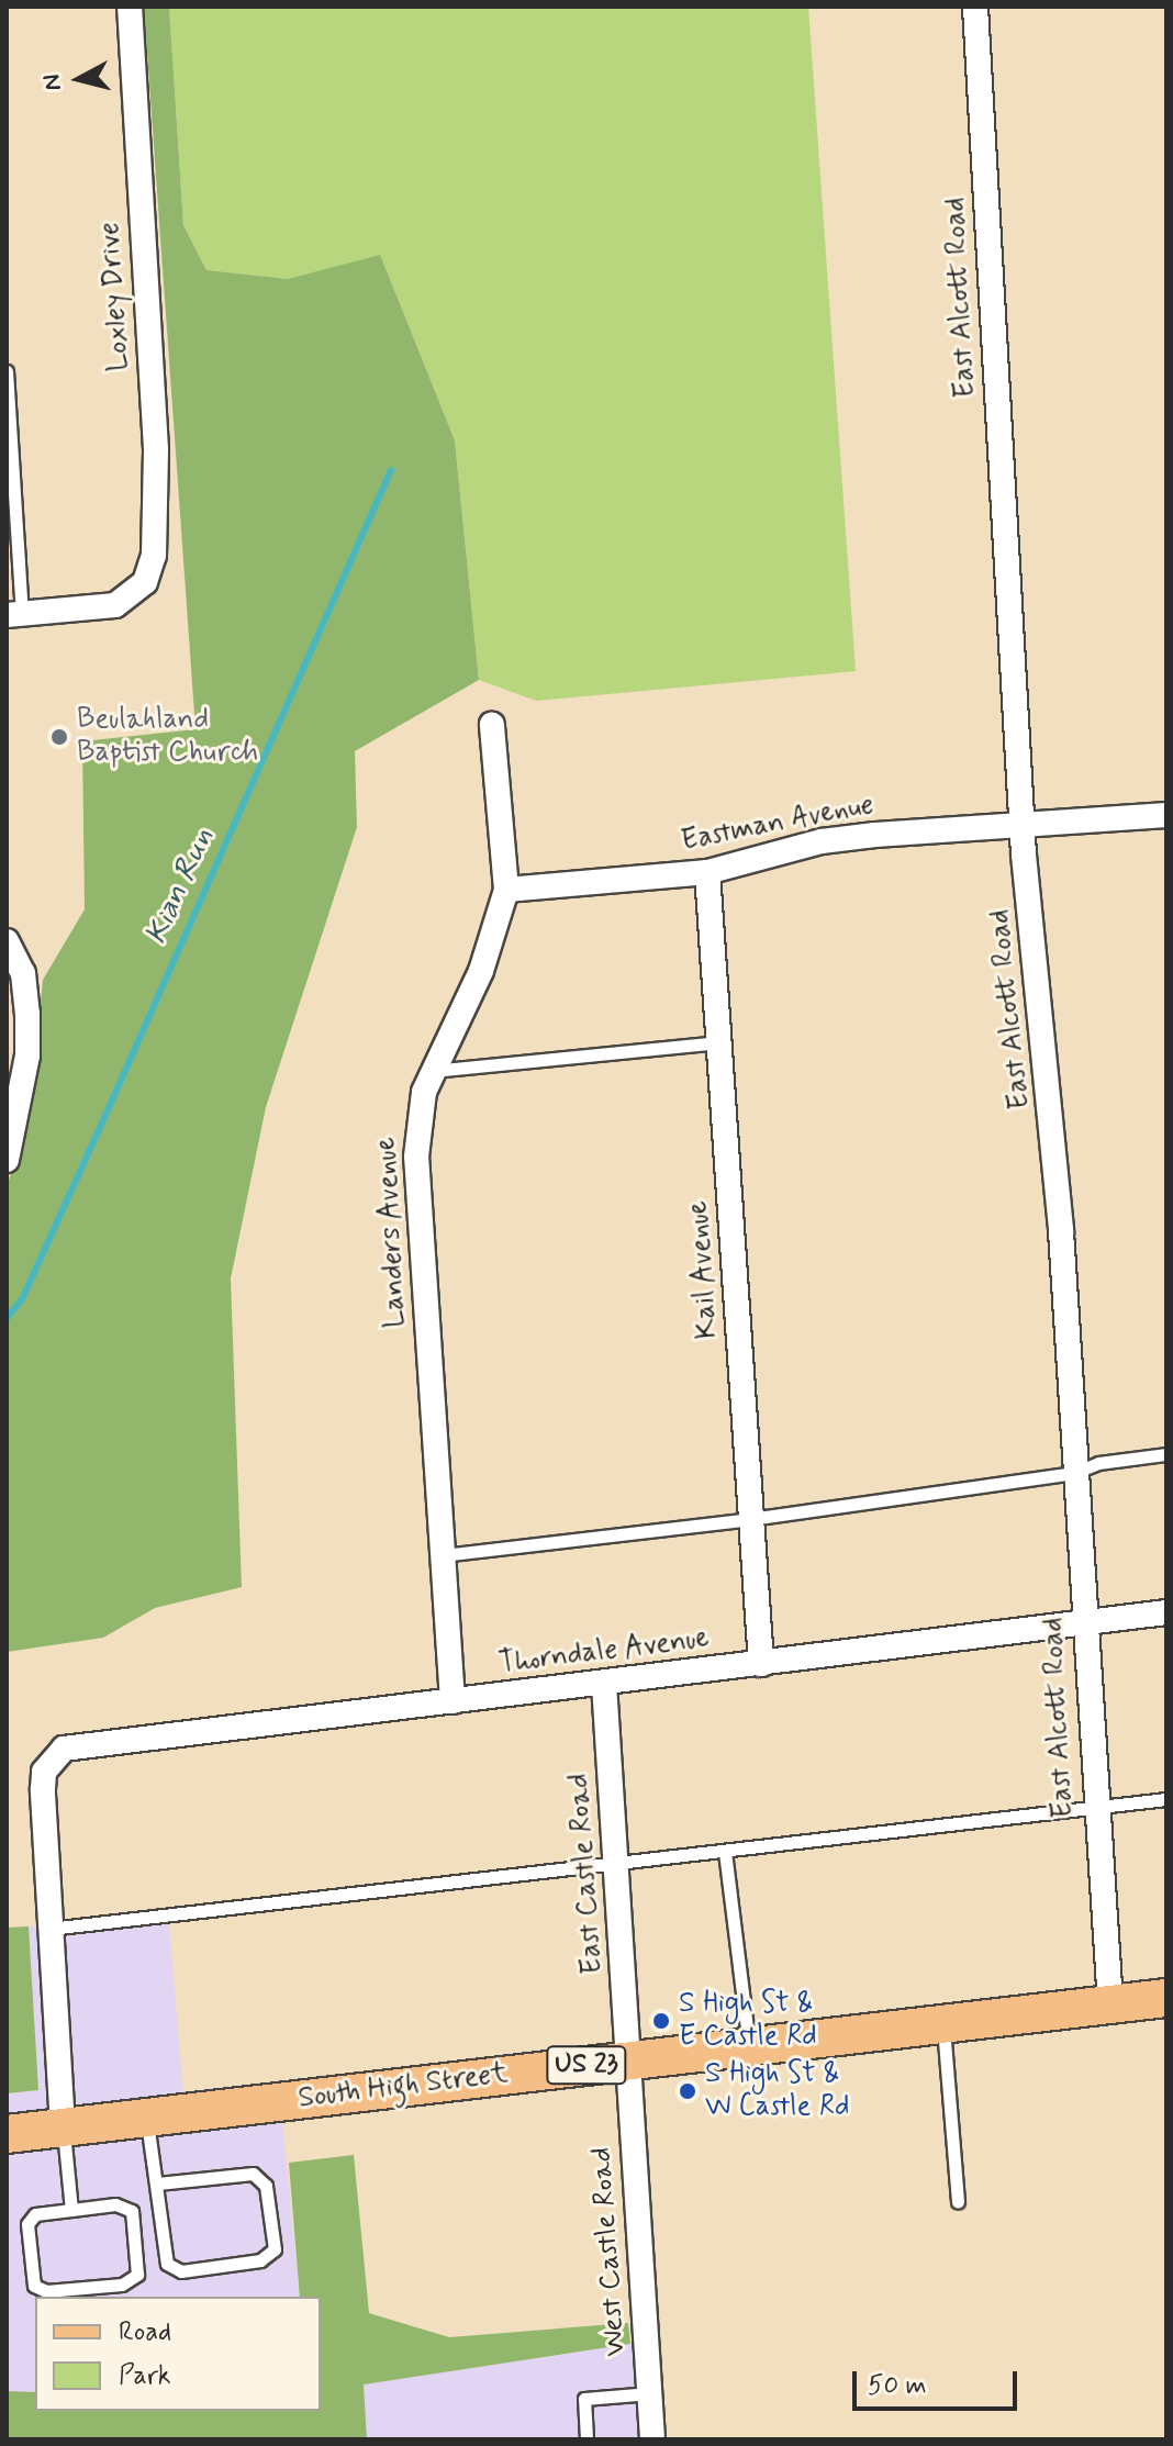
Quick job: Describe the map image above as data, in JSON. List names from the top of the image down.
{
  "streets": {
    "main road": ["US 23", "South High Street"],
    "street": [
      "Loxley Drive",
      "East Alcott Road",
      "Eastman Avenue",
      "Landers Avenue",
      "Kail Avenue",
      "Thorndale Avenue",
      "East Castle Road",
      "West Castle Road"
    ]
  },
  "crossings": [
    ["East Alcott Road", "Eastman Avenue"],
    ["East Alcott Road", "Thorndale Avenue"],
    ["East Alcott Road", "South High Street"],
    ["Eastman Avenue", "Landers Avenue"],
    ["Eastman Avenue", "Kail Avenue"],
    ["Landers Avenue", "Thorndale Avenue"],
    ["Kail Avenue", "Thorndale Avenue"],
    ["Thorndale Avenue", "East Castle Road"],
    ["East Castle Road", "South High Street"],
    ["East Castle Road", "West Castle Road"],
    ["South High Street", "West Castle Road"]
  ],
  "water": ["Kian Run"],
  "places": ["Beulahland Baptist Church", "S High St & E Castle Rd", "S High St & W Castle Rd"],
  "legend": ["Road", "Park"],
  "scale_bar": "50 m",
  "north": "left"
}
